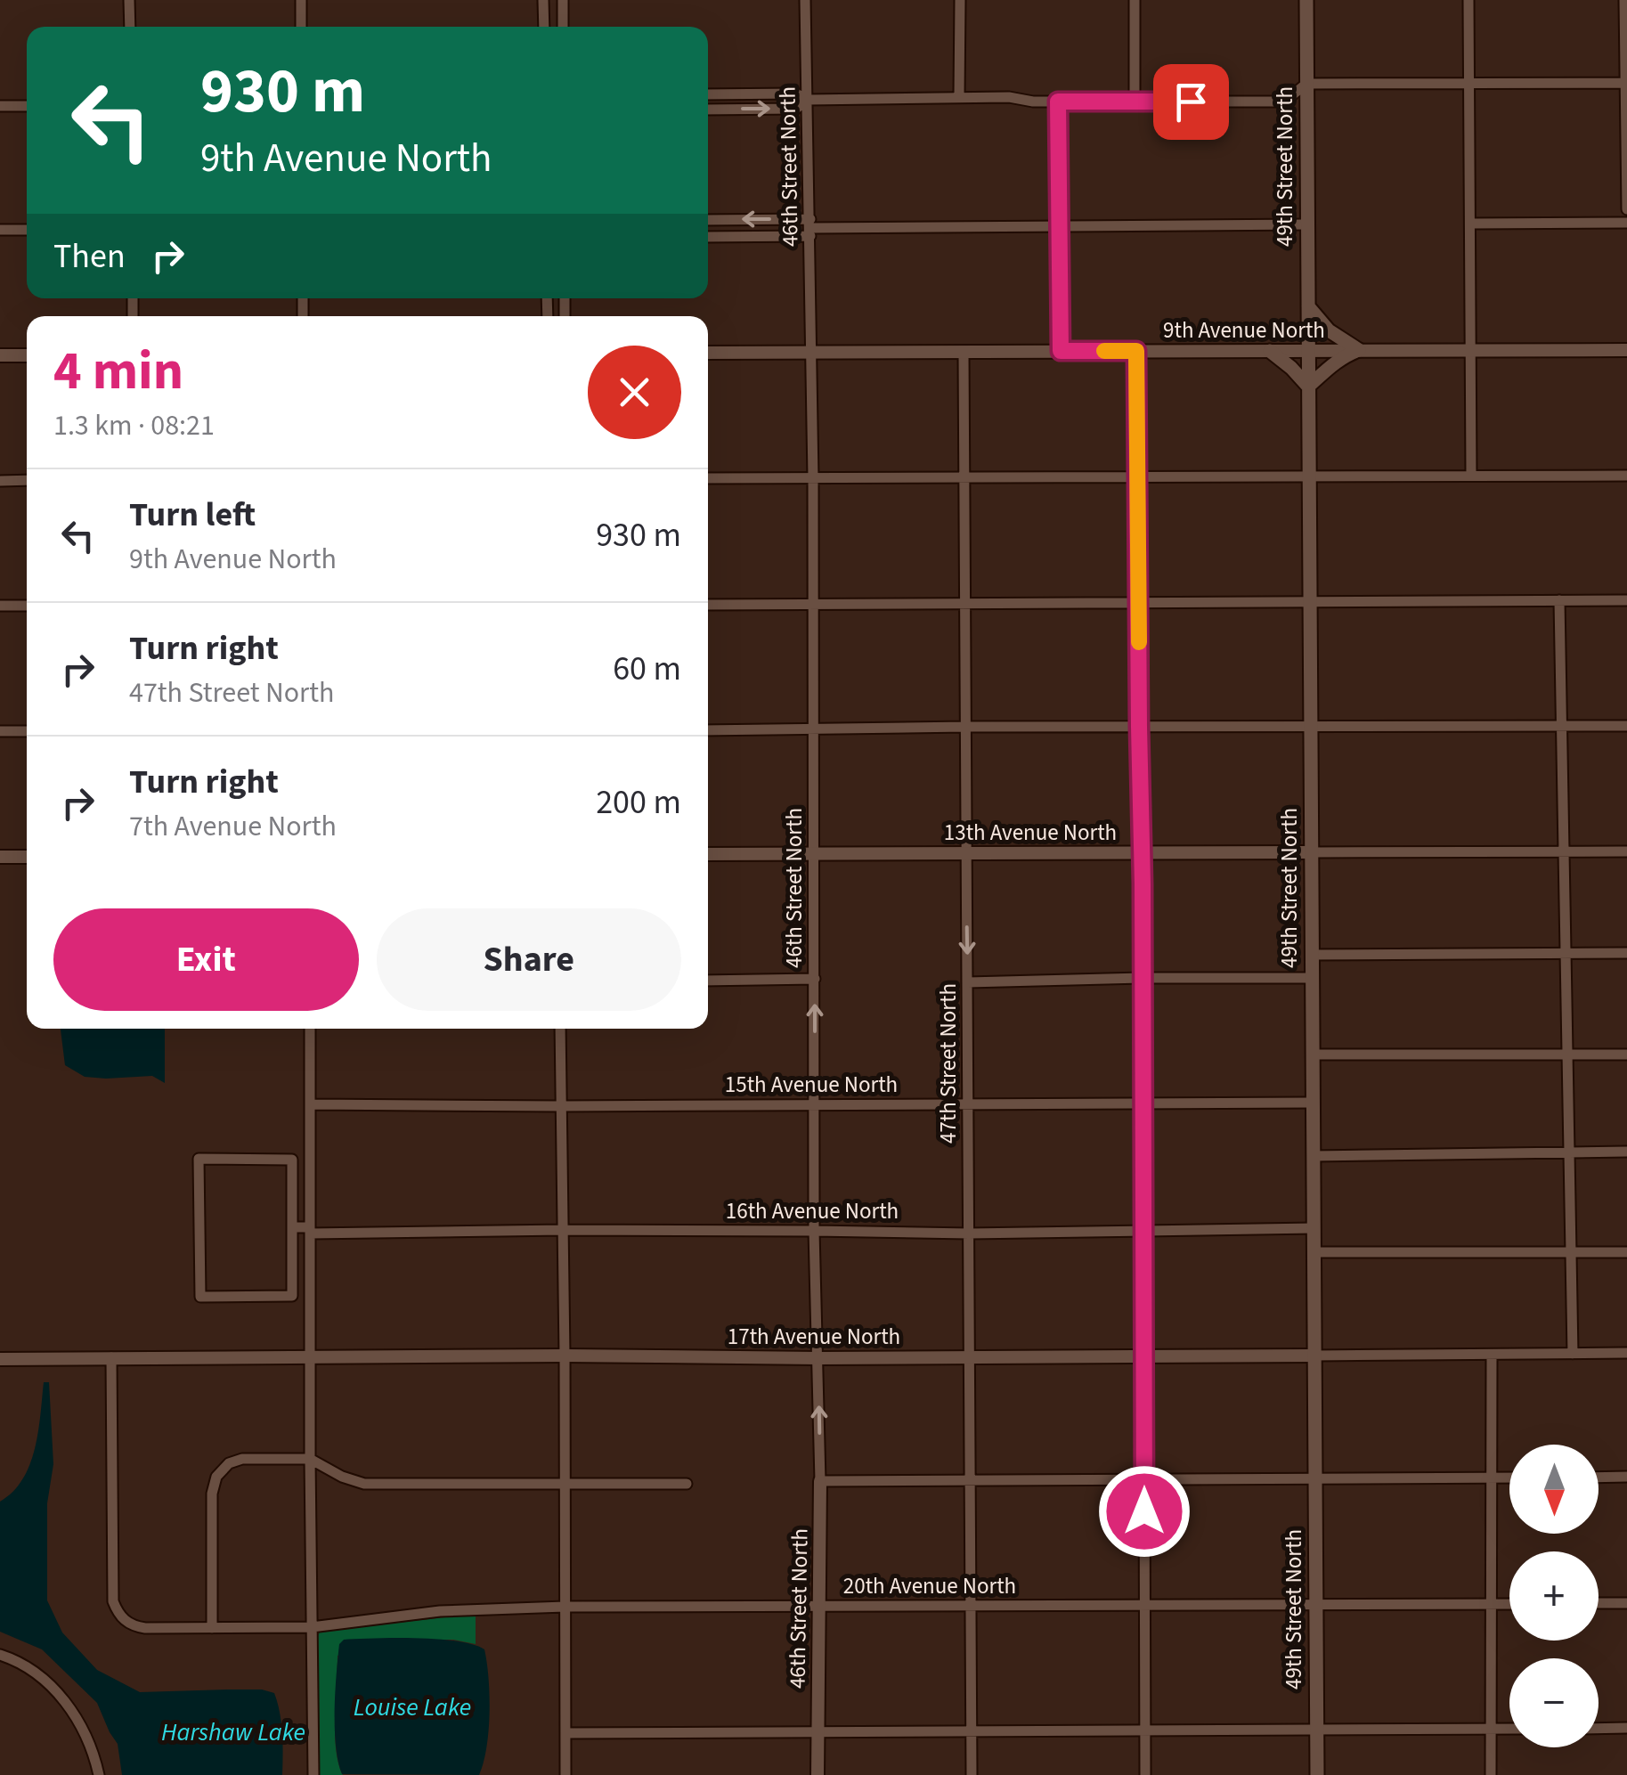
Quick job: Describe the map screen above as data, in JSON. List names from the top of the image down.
{
  "streets": {
    "main road": ["49th Street North"],
    "street": [
      "46th Street North",
      "9th Avenue North",
      "13th Avenue North",
      "47th Street North",
      "15th Avenue North",
      "16th Avenue North",
      "17th Avenue North",
      "20th Avenue North"
    ]
  },
  "crossings": [
    ["46th Street North", "9th Avenue North"],
    ["46th Street North", "13th Avenue North"],
    ["46th Street North", "15th Avenue North"],
    ["46th Street North", "16th Avenue North"],
    ["46th Street North", "17th Avenue North"],
    ["46th Street North", "20th Avenue North"],
    ["49th Street North", "9th Avenue North"],
    ["49th Street North", "13th Avenue North"],
    ["49th Street North", "15th Avenue North"],
    ["49th Street North", "16th Avenue North"],
    ["49th Street North", "17th Avenue North"],
    ["49th Street North", "20th Avenue North"],
    ["9th Avenue North", "47th Street North"],
    ["13th Avenue North", "47th Street North"],
    ["47th Street North", "15th Avenue North"],
    ["47th Street North", "16th Avenue North"],
    ["47th Street North", "17th Avenue North"],
    ["47th Street North", "20th Avenue North"],
    ["17th Avenue North", "20th Avenue North"]
  ],
  "water": ["Louise Lake", "Harshaw Lake"],
  "north": "bottom",
  "page": {
    "turn": ["930 m", "9th Avenue North"],
    "then": "Then",
    "heading": ["4 min", "1.3 km · 08:21"],
    "list": [
      {
        "name": "Turn left",
        "note": "9th Avenue North",
        "value": "930 m"
      },
      {
        "name": "Turn right",
        "note": "47th Street North",
        "value": "60 m"
      },
      {
        "name": "Turn right",
        "note": "7th Avenue North",
        "value": "200 m"
      }
    ],
    "buttons": ["Exit", "Share"],
    "map_buttons": ["+", "−"]
  }
}
